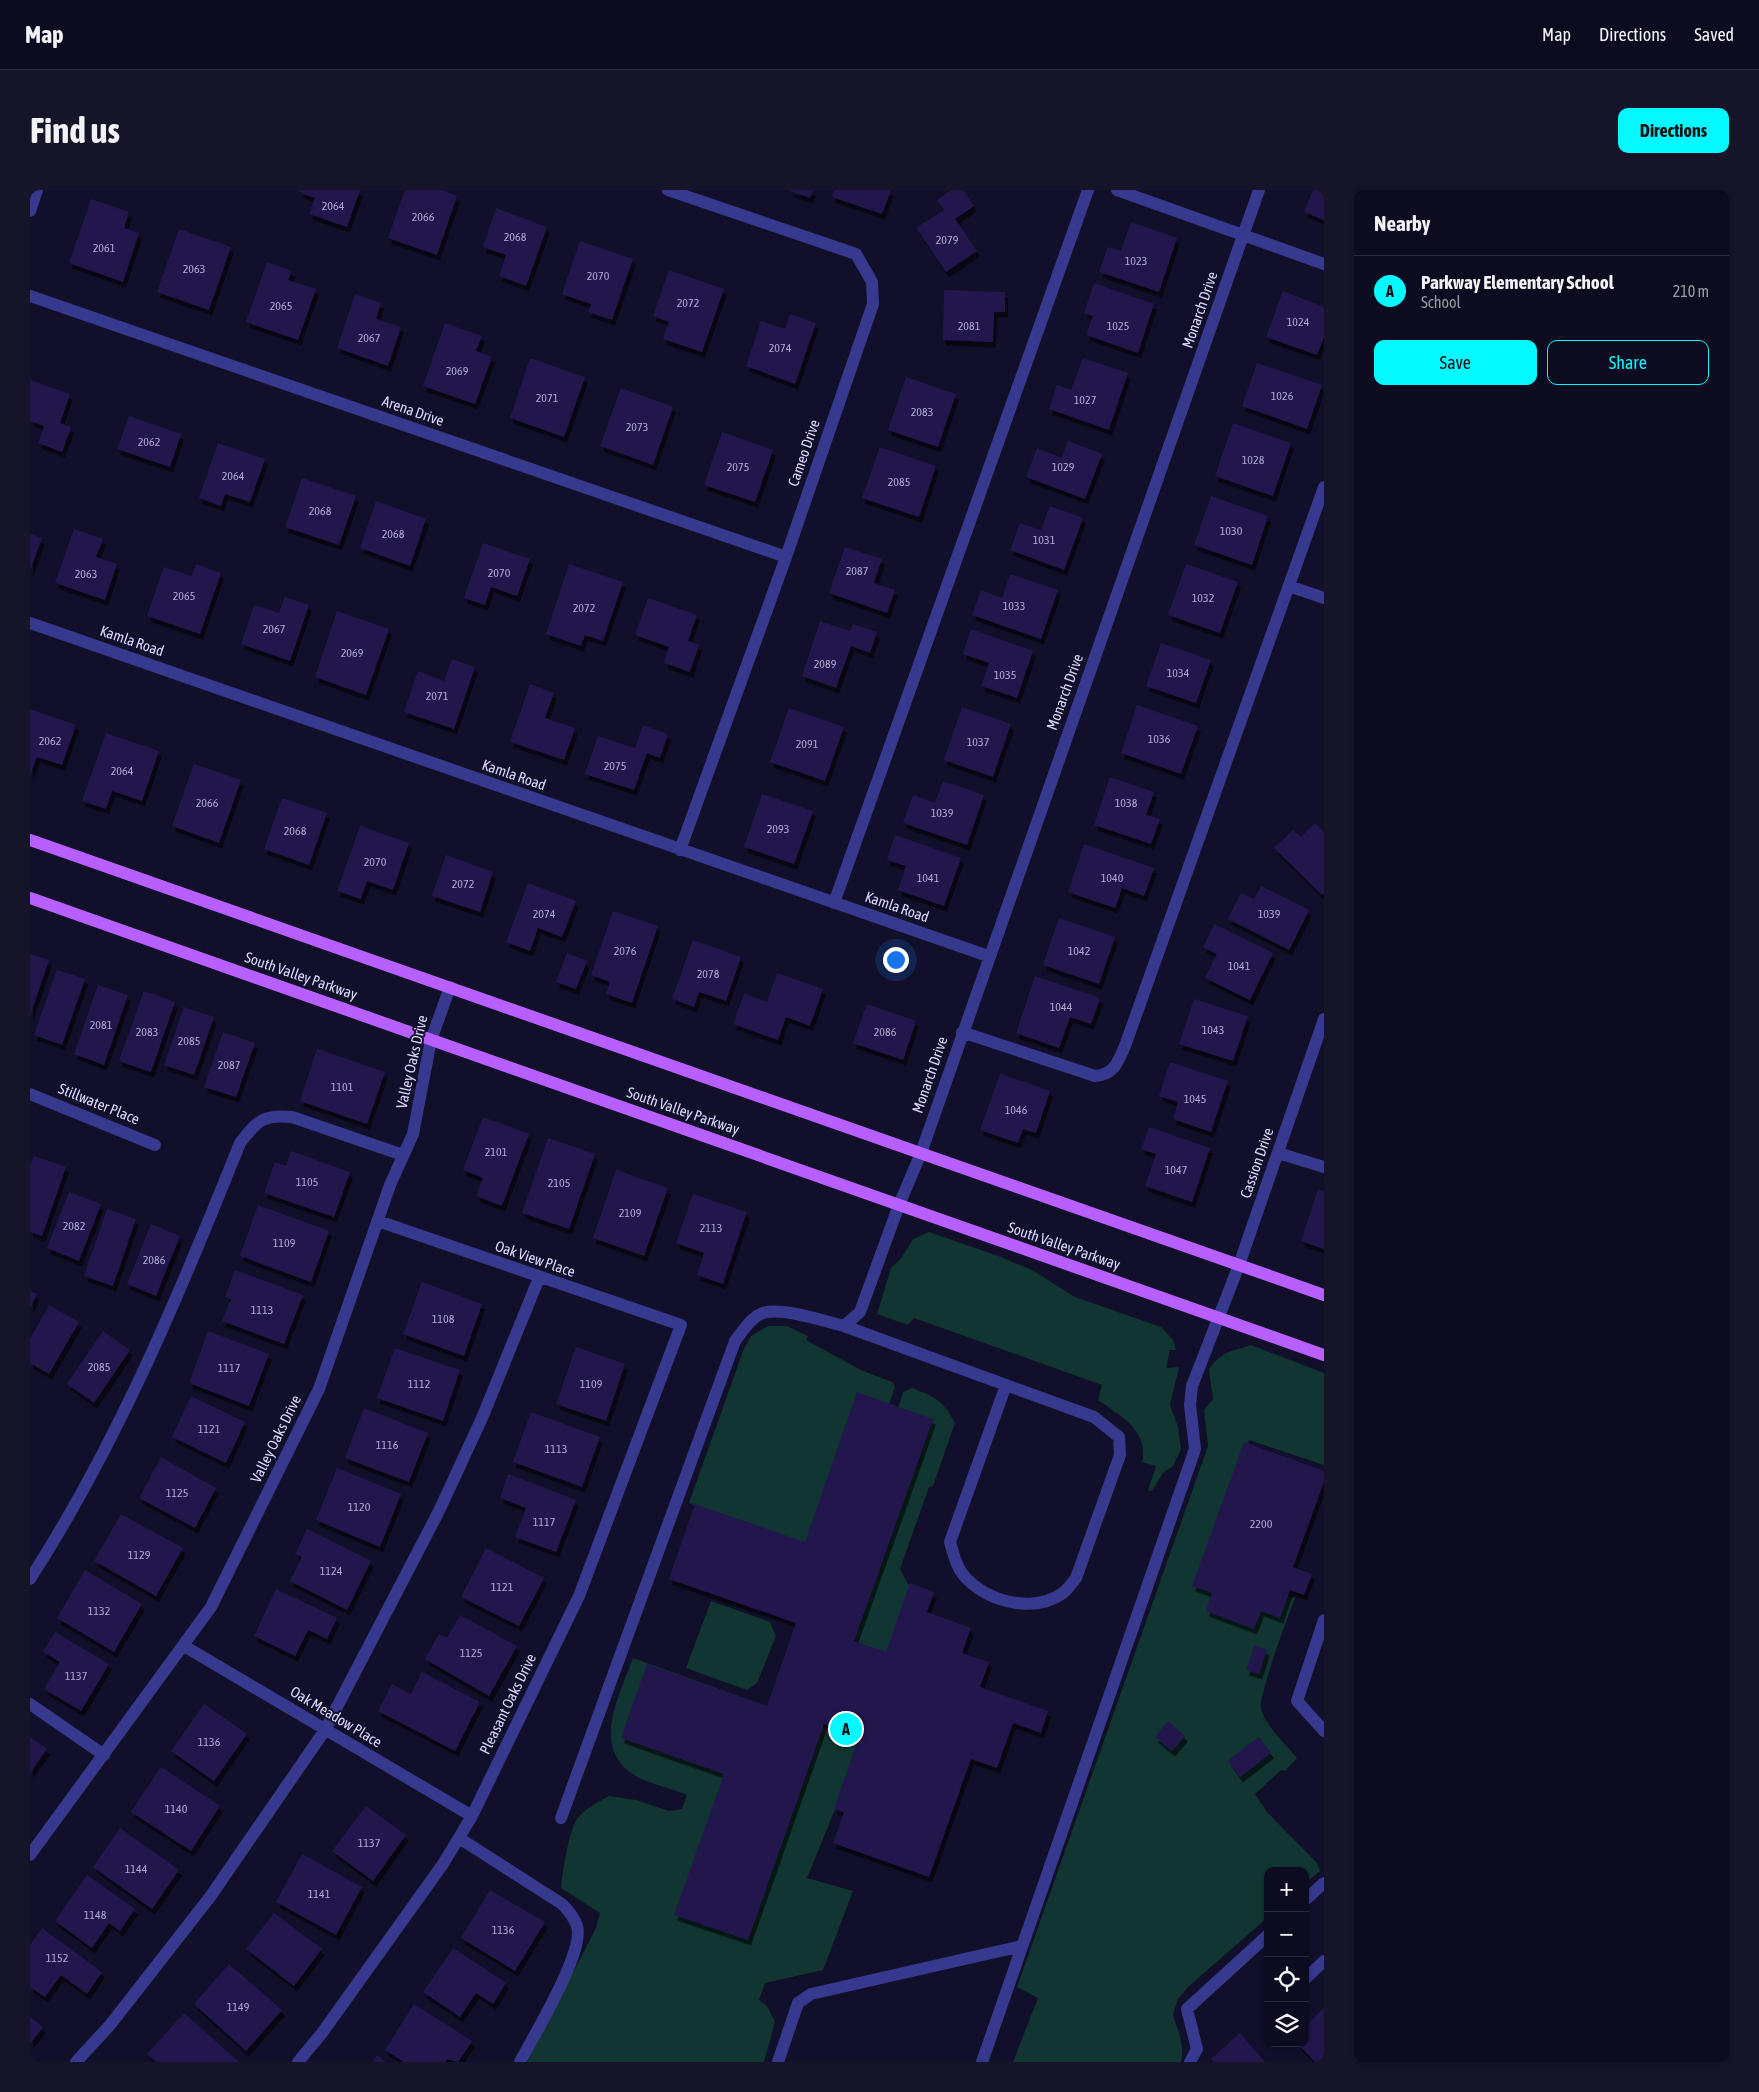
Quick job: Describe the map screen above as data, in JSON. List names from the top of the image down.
{
  "streets": {
    "main road": ["South Valley Parkway"],
    "street": [
      "Monarch Drive",
      "Arena Drive",
      "Cameo Drive",
      "Kamla Road",
      "Valley Oaks Drive",
      "Stillwater Place",
      "Cassion Drive",
      "Oak View Place",
      "Pleasant Oaks Drive",
      "Oak Meadow Place"
    ]
  },
  "crossings": [
    ["Monarch Drive", "Kamla Road"],
    ["Monarch Drive", "South Valley Parkway"],
    ["Arena Drive", "Cameo Drive"],
    ["Cameo Drive", "Kamla Road"],
    ["South Valley Parkway", "Valley Oaks Drive"],
    ["South Valley Parkway", "Cassion Drive"],
    ["Valley Oaks Drive", "Oak View Place"],
    ["Valley Oaks Drive", "Oak Meadow Place"],
    ["Oak View Place", "Pleasant Oaks Drive"],
    ["Pleasant Oaks Drive", "Oak Meadow Place"]
  ],
  "house_numbers": [
    "2064",
    "2066",
    "2068",
    "2079",
    "2061",
    "1023",
    "2063",
    "2070",
    "2072",
    "2065",
    "1024",
    "2081",
    "1025",
    "2067",
    "2074",
    "2069",
    "1026",
    "2071",
    "1027",
    "2083",
    "2073",
    "2062",
    "1028",
    "2075",
    "1029",
    "2064",
    "2085",
    "2068",
    "1030",
    "2068",
    "1031",
    "2087",
    "2070",
    "2063",
    "2065",
    "1032",
    "1033",
    "2072",
    "2067",
    "2069",
    "2089",
    "1034",
    "1035",
    "2071",
    "1036",
    "2062",
    "1037",
    "2091",
    "2075",
    "2064",
    "2066",
    "1038",
    "1039",
    "2093",
    "2068",
    "2070",
    "1041",
    "1040",
    "2072",
    "2074",
    "1039",
    "2076",
    "1042",
    "1041",
    "2078",
    "1044",
    "2081",
    "1043",
    "2083",
    "2086",
    "2085",
    "2087",
    "1101",
    "1045",
    "1046",
    "2101",
    "1047",
    "1105",
    "2105",
    "2109",
    "2082",
    "2113",
    "1109",
    "2086",
    "1113",
    "1108",
    "2085",
    "1117",
    "1112",
    "1109",
    "1121",
    "1116",
    "1113",
    "1125",
    "1120",
    "1117",
    "2200",
    "1129",
    "1124",
    "1121",
    "1132",
    "1125",
    "1137",
    "1136",
    "1140",
    "1137",
    "1144",
    "1141",
    "1148",
    "1136",
    "1152",
    "1149"
  ],
  "page": {
    "header": "Map",
    "nav": ["Map", "Directions", "Saved"],
    "buttons": [
      "Directions",
      ["Save", "Share"]
    ],
    "title": "Find us",
    "heading": "Nearby",
    "list": [
      {
        "mark": "A",
        "name": "Parkway Elementary School",
        "note": "School",
        "value": "210 m"
      }
    ],
    "pins": "A",
    "map_buttons": ["+", "−"]
  }
}
